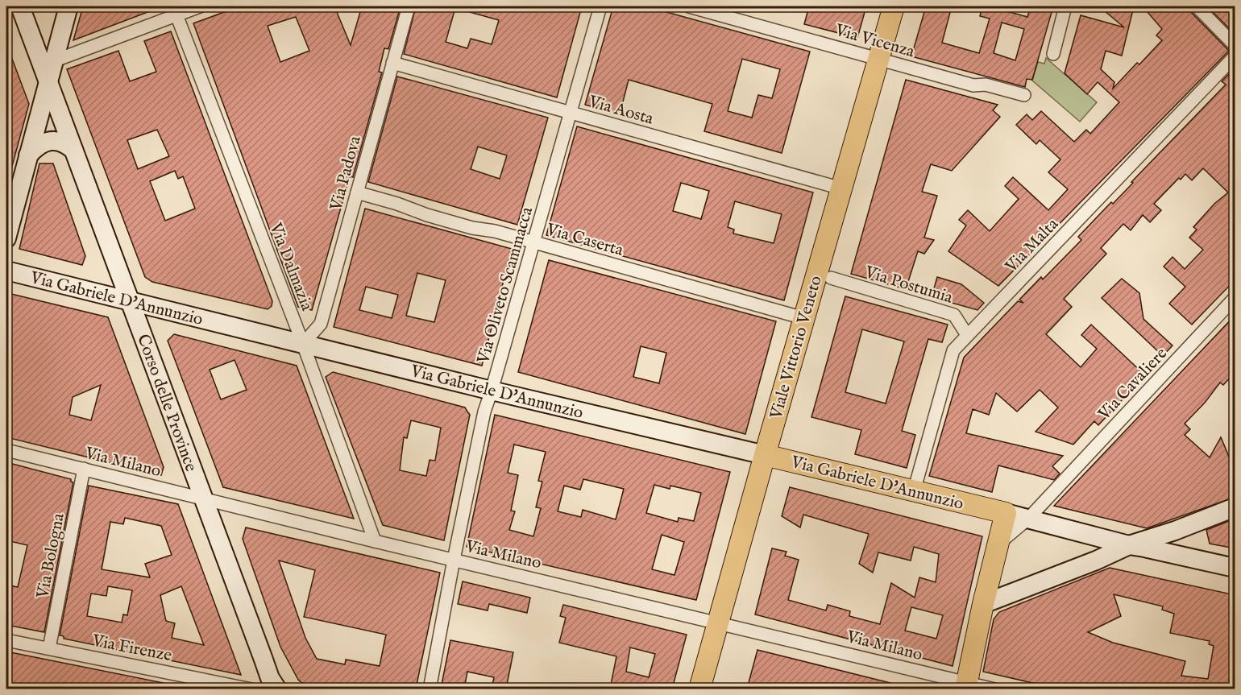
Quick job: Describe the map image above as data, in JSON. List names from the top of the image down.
{
  "streets": {
    "main road": ["Via Gabriele D'Annunzio", "Viale Vittorio Veneto", "Corso delle Province"],
    "street": [
      "Via Vicenza",
      "Via Aosta",
      "Via Padova",
      "Via Caserta",
      "Via Malta",
      "Via Dalmazia",
      "Via Postumia",
      "Via Oliveto Scammacca",
      "Via Cavaliere",
      "Via Milano",
      "Via Bologna",
      "Via Firenze"
    ]
  },
  "crossings": [
    ["Via Vicenza", "Viale Vittorio Veneto"],
    ["Via Aosta", "Via Padova"],
    ["Via Aosta", "Via Oliveto Scammacca"],
    ["Via Aosta", "Viale Vittorio Veneto"],
    ["Via Padova", "Via Caserta"],
    ["Via Padova", "Via Dalmazia"],
    ["Via Padova", "Via Gabriele D'Annunzio"],
    ["Via Caserta", "Via Oliveto Scammacca"],
    ["Via Caserta", "Viale Vittorio Veneto"],
    ["Via Malta", "Via Postumia"],
    ["Via Malta", "Via Gabriele D'Annunzio"],
    ["Via Dalmazia", "Via Gabriele D'Annunzio"],
    ["Via Dalmazia", "Via Milano"],
    ["Via Oliveto Scammacca", "Via Gabriele D'Annunzio"],
    ["Via Oliveto Scammacca", "Via Milano"],
    ["Via Gabriele D'Annunzio", "Viale Vittorio Veneto"],
    ["Via Gabriele D'Annunzio", "Corso delle Province"],
    ["Viale Vittorio Veneto", "Via Milano"],
    ["Corso delle Province", "Via Milano"],
    ["Via Milano", "Via Bologna"],
    ["Via Bologna", "Via Firenze"]
  ]
}
